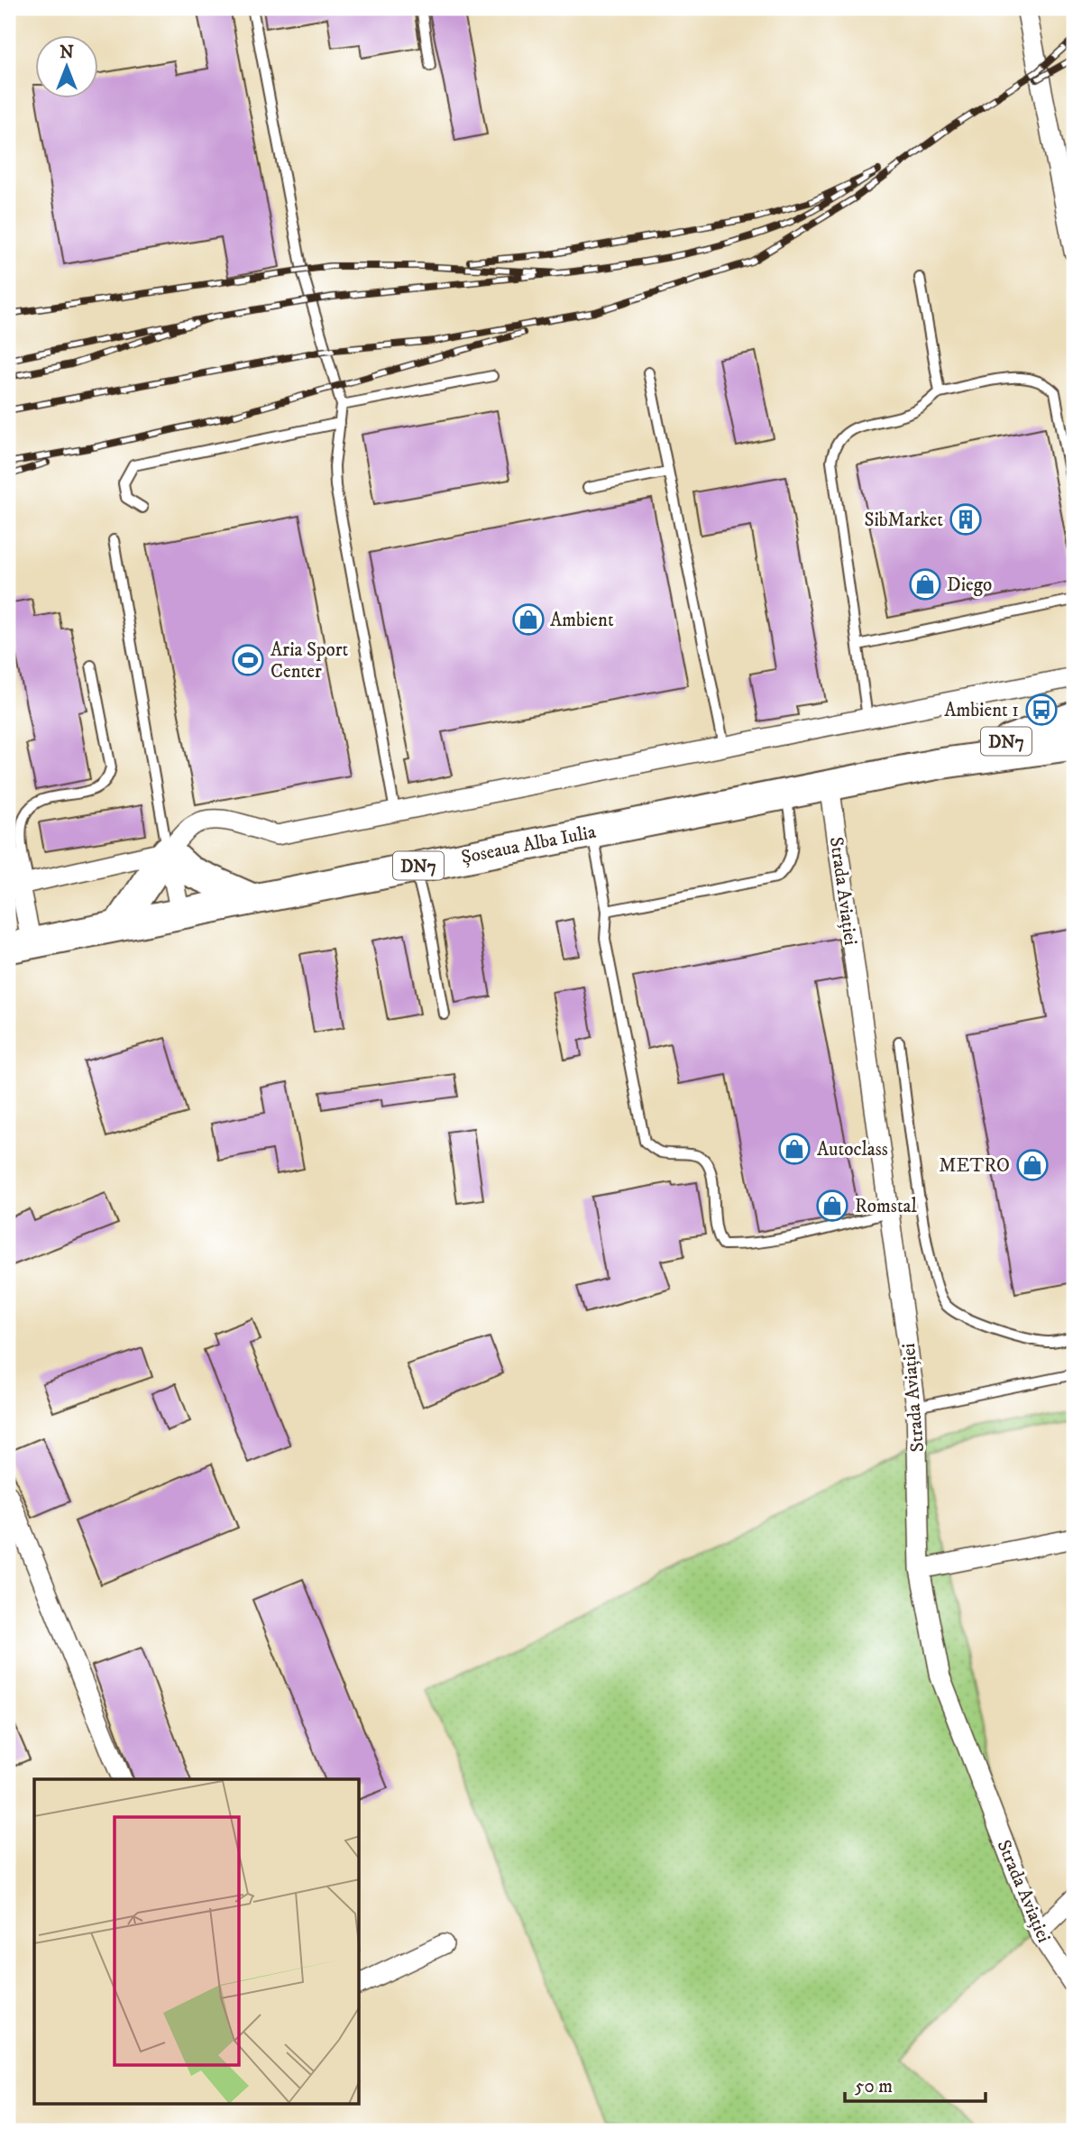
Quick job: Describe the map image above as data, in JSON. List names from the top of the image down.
{
  "streets": {
    "main road": ["DN7", "Șoseaua Alba Iulia"],
    "street": ["Strada Aviației"]
  },
  "crossings": [
    ["Șoseaua Alba Iulia", "Strada Aviației"]
  ],
  "places": {
    "building": ["SibMarket"],
    "shop": [
      "Diego",
      "Ambient",
      "Autoclass",
      "METRO",
      "Romstal"
    ],
    "sports": ["Aria Sport Center"],
    "bus stop": ["Ambient 1"]
  },
  "scale_bar": "50 m",
  "north": "top"
}
